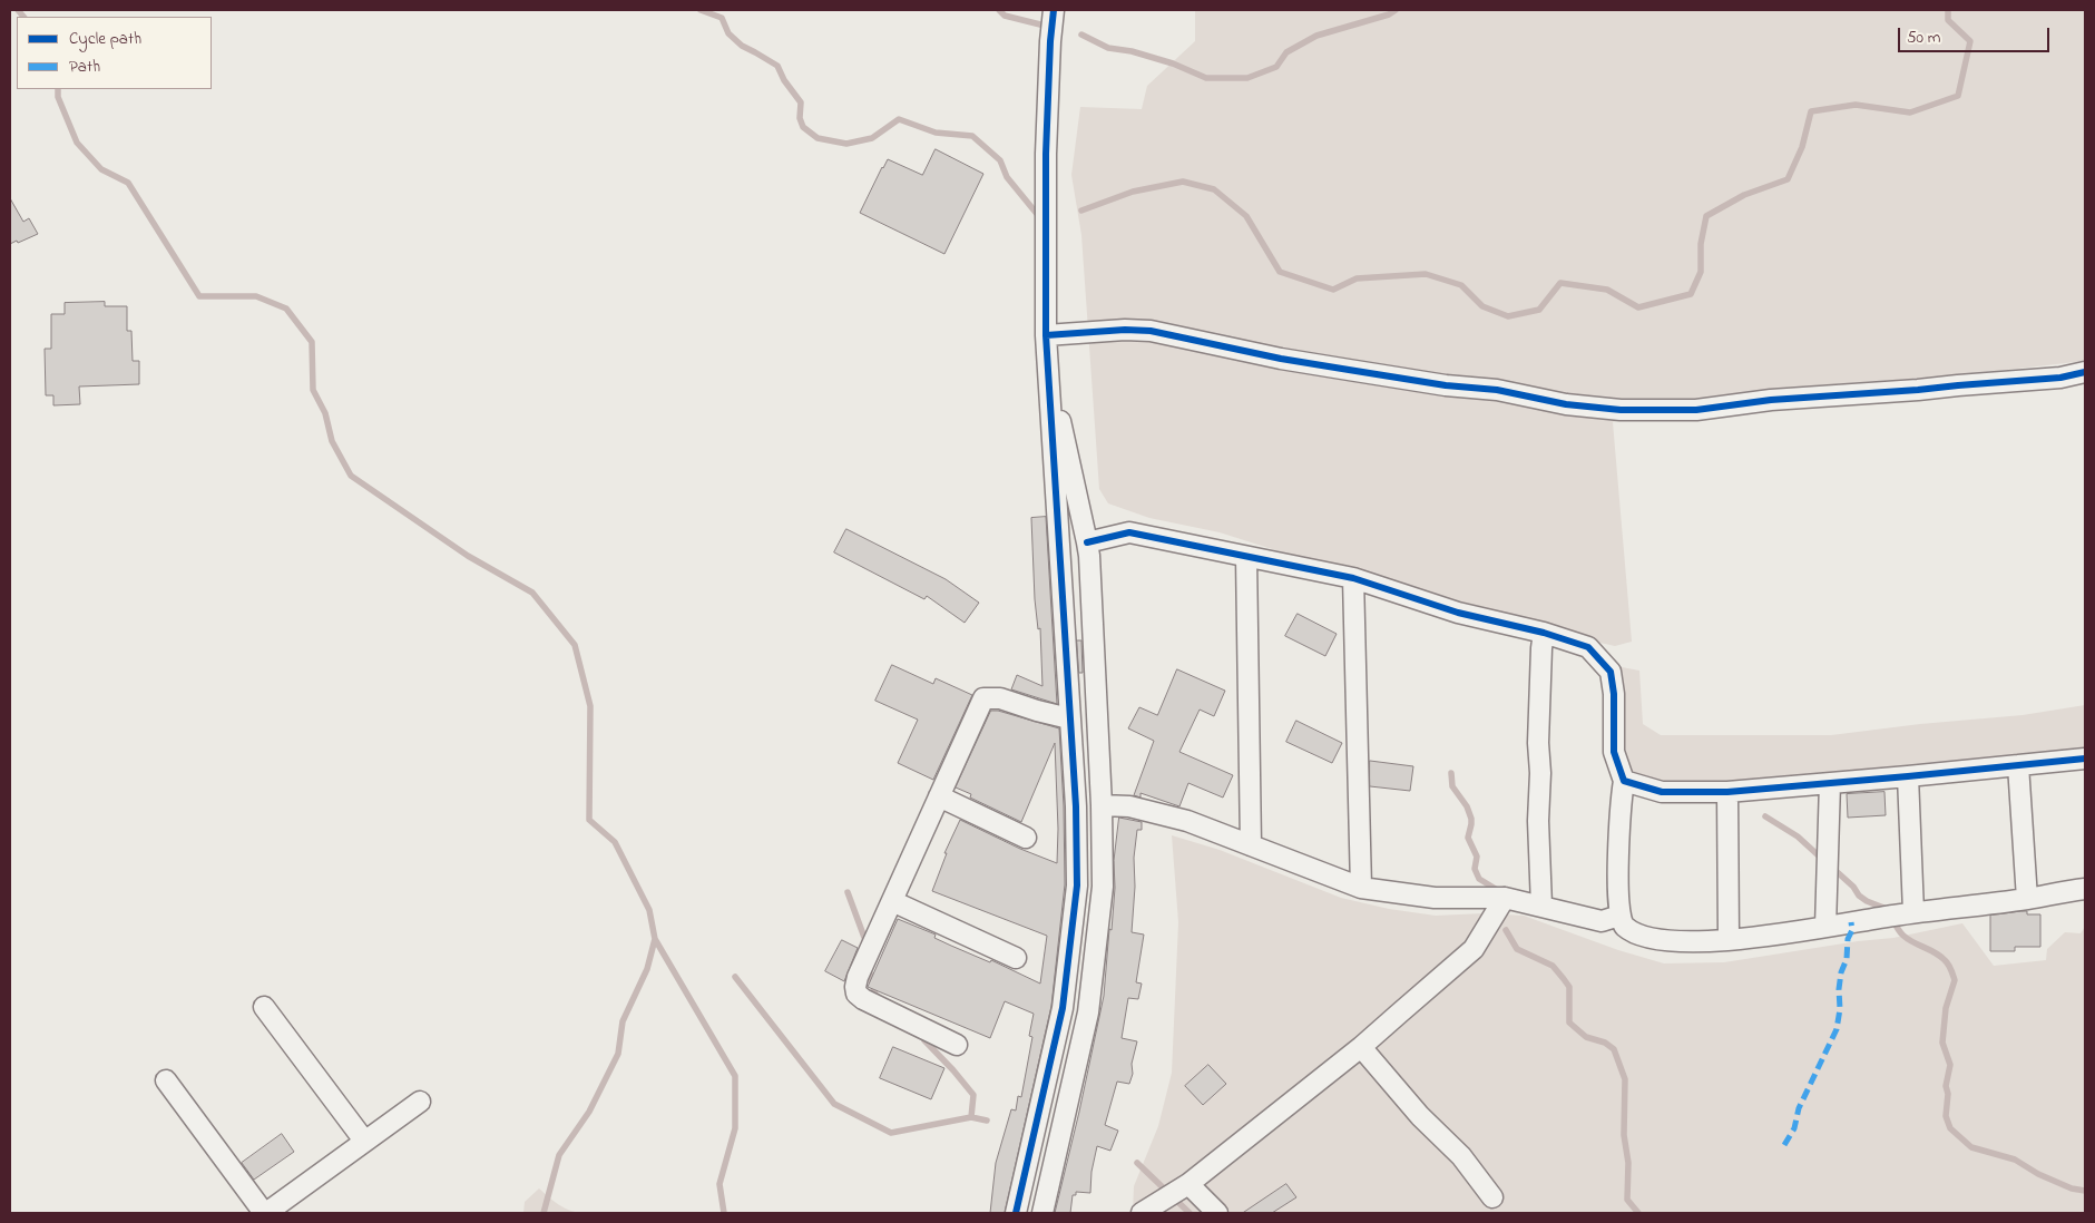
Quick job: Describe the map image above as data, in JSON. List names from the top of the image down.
{
  "legend": ["Cycle path", "Path"],
  "scale_bar": "50 m"
}
